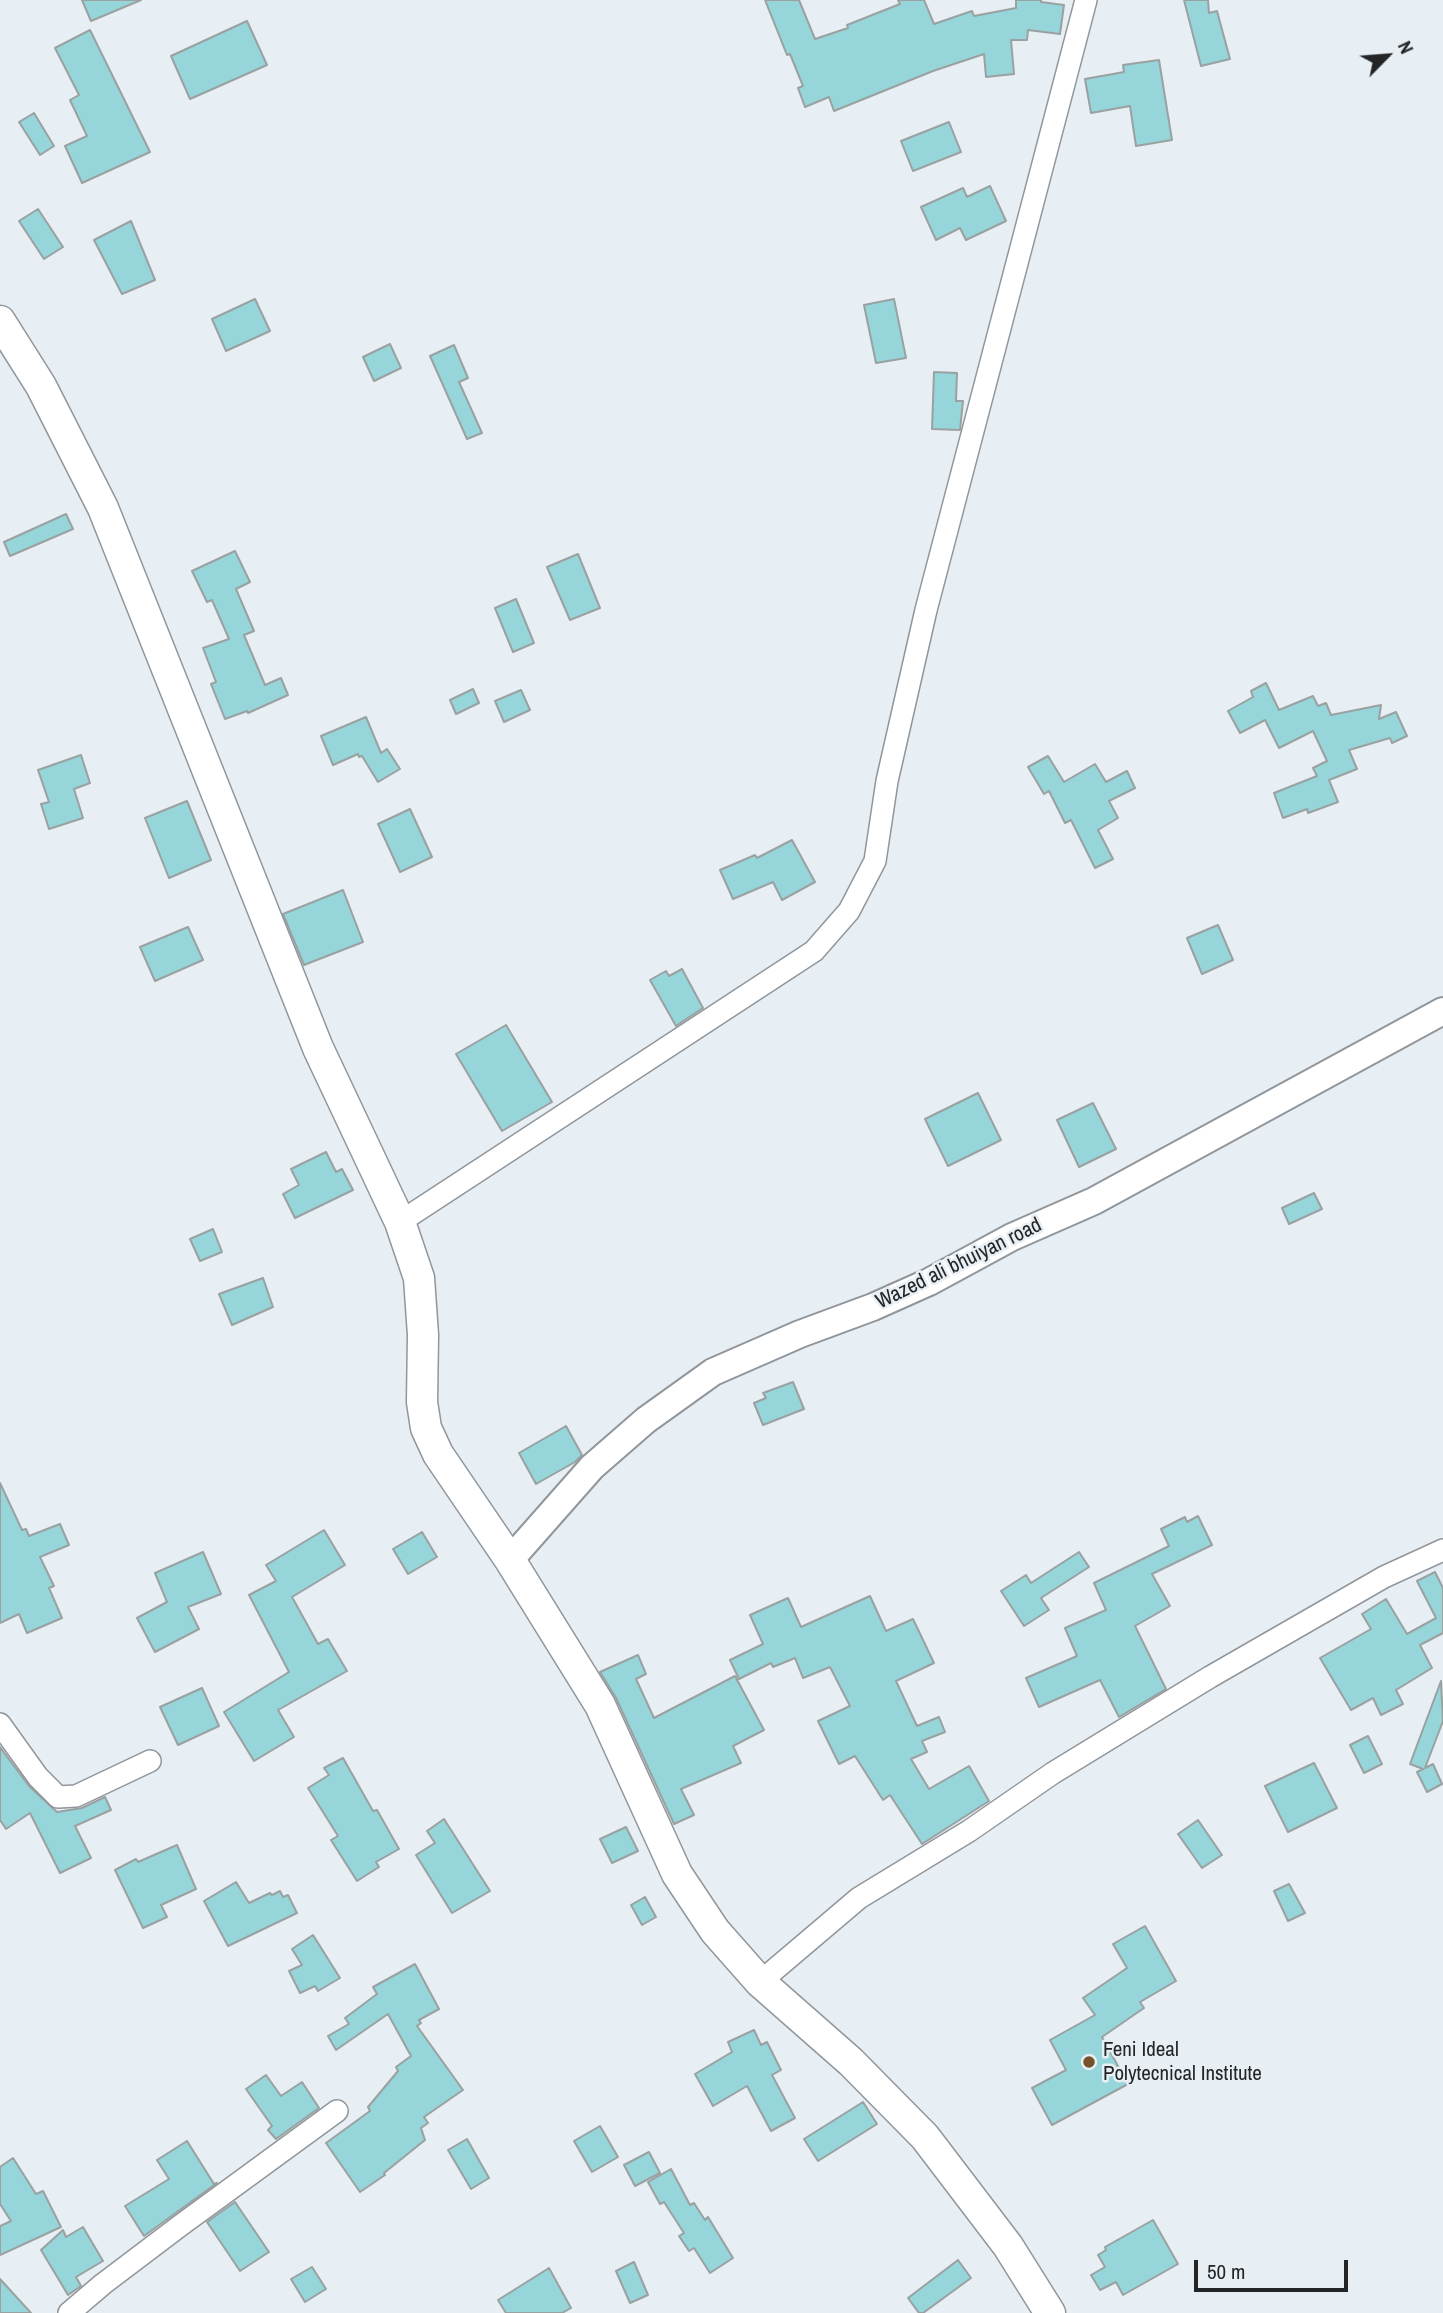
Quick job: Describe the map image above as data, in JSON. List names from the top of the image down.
{
  "streets": {
    "street": ["Wazed ali bhuiyan road"]
  },
  "places": ["Feni Ideal Polytecnical Institute"],
  "scale_bar": "50 m",
  "north": "top right"
}
